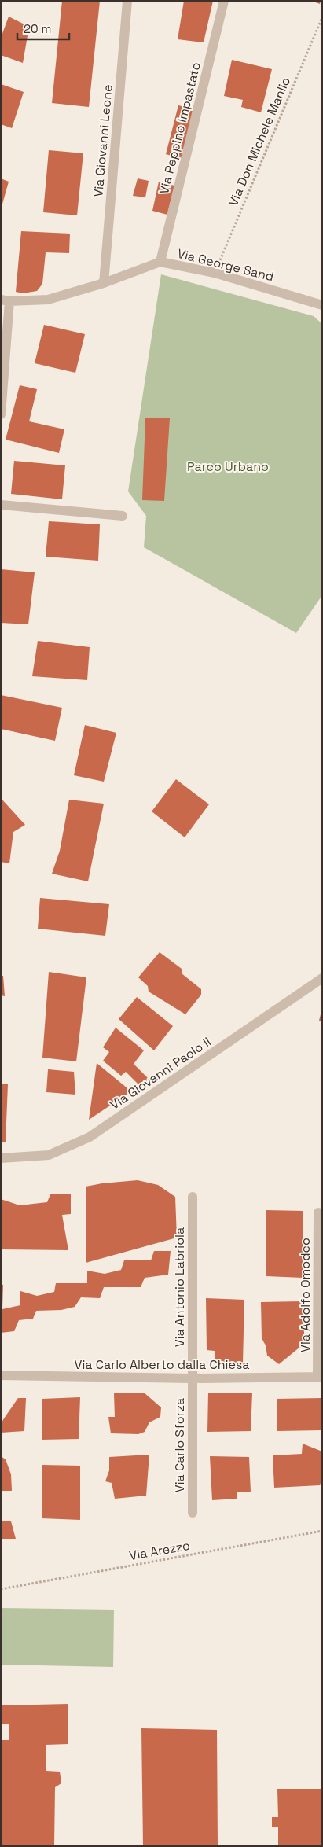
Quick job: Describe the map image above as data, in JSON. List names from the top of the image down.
{
  "streets": {
    "street": [
      "Via Peppino Impastato",
      "Via Giovanni Leone",
      "Via George Sand",
      "Via Giovanni Paolo II",
      "Via Antonio Labriola",
      "Via Adolfo Omodeo",
      "Via Carlo Alberto dalla Chiesa",
      "Via Carlo Sforza"
    ],
    "path": ["Via Don Michele Manlio", "Via Arezzo"]
  },
  "crossings": [
    ["Via Peppino Impastato", "Via George Sand"],
    ["Via Giovanni Leone", "Via George Sand"],
    ["Via Don Michele Manlio", "Via George Sand"],
    ["Via Antonio Labriola", "Via Carlo Alberto dalla Chiesa"],
    ["Via Antonio Labriola", "Via Carlo Sforza"],
    ["Via Adolfo Omodeo", "Via Carlo Alberto dalla Chiesa"],
    ["Via Carlo Alberto dalla Chiesa", "Via Carlo Sforza"]
  ],
  "parks": ["Parco Urbano"],
  "scale_bar": "20 m"
}
